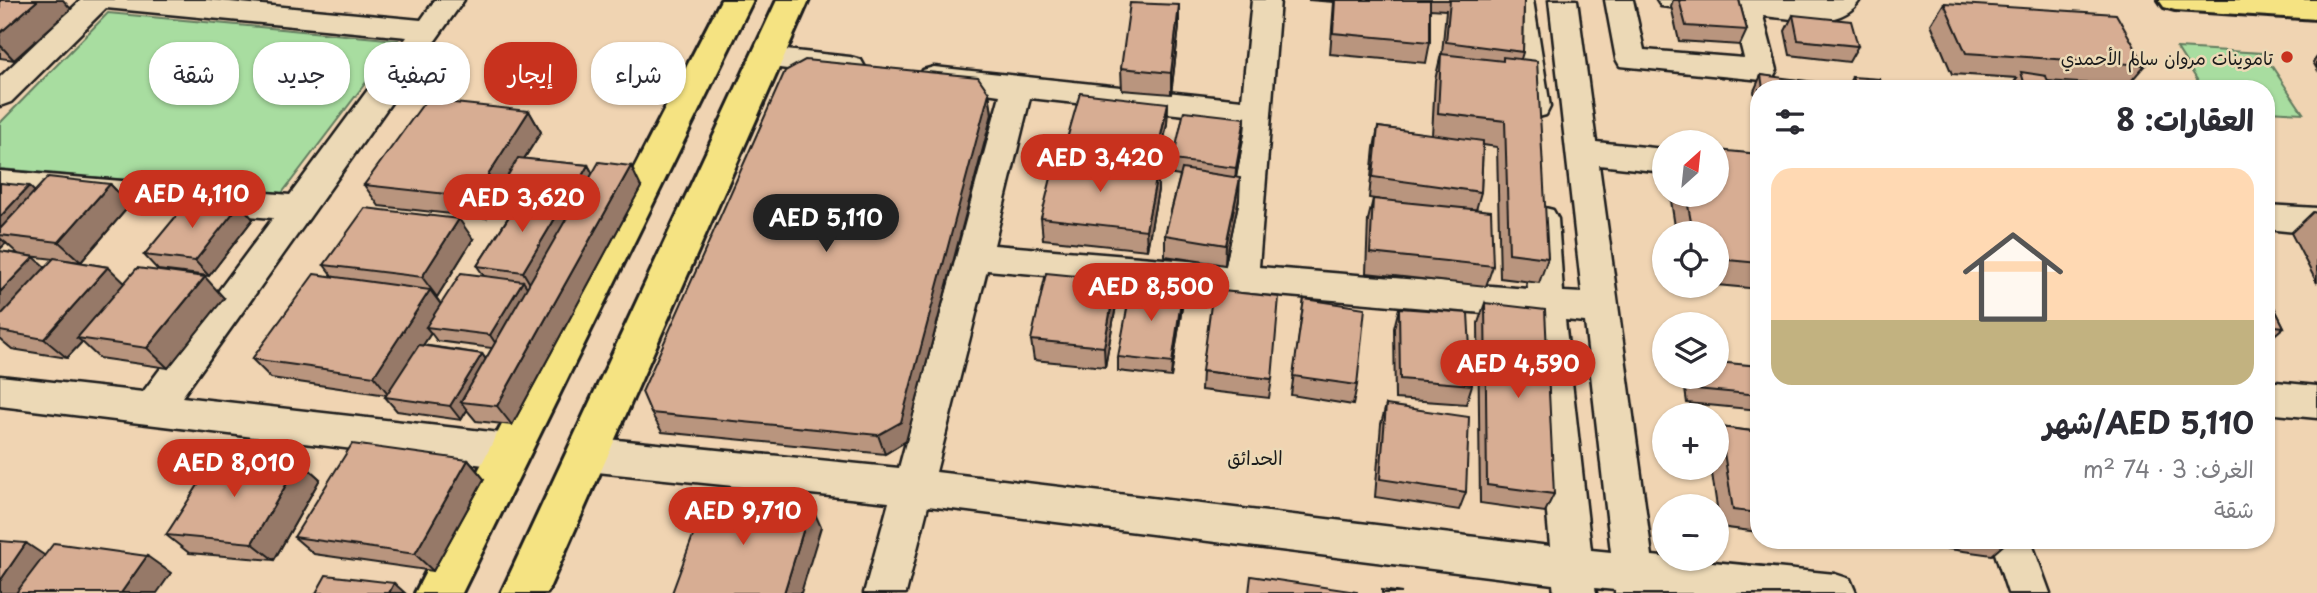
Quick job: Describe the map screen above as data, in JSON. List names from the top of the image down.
{
  "districts": ["الحدائق"],
  "places": ["تاموينات مروان سالم الأحمدي"],
  "north": "top right",
  "page": {
    "chip": [
      "شراء",
      "إيجار",
      "تصفية",
      "جديد",
      "شقة"
    ],
    "heading": "العقارات: 8",
    "map_buttons": ["+", "−"],
    "price": [
      "AED 3,420",
      "AED 4,110",
      "AED 3,620",
      "AED 5,110",
      "AED 8,500",
      "AED 4,590",
      "AED 8,010",
      "AED 9,710"
    ],
    "list": [
      {
        "name": "AED 5,110/شهر",
        "note": "الغرف: 3 · 74 m² · شقة"
      }
    ]
  }
}
